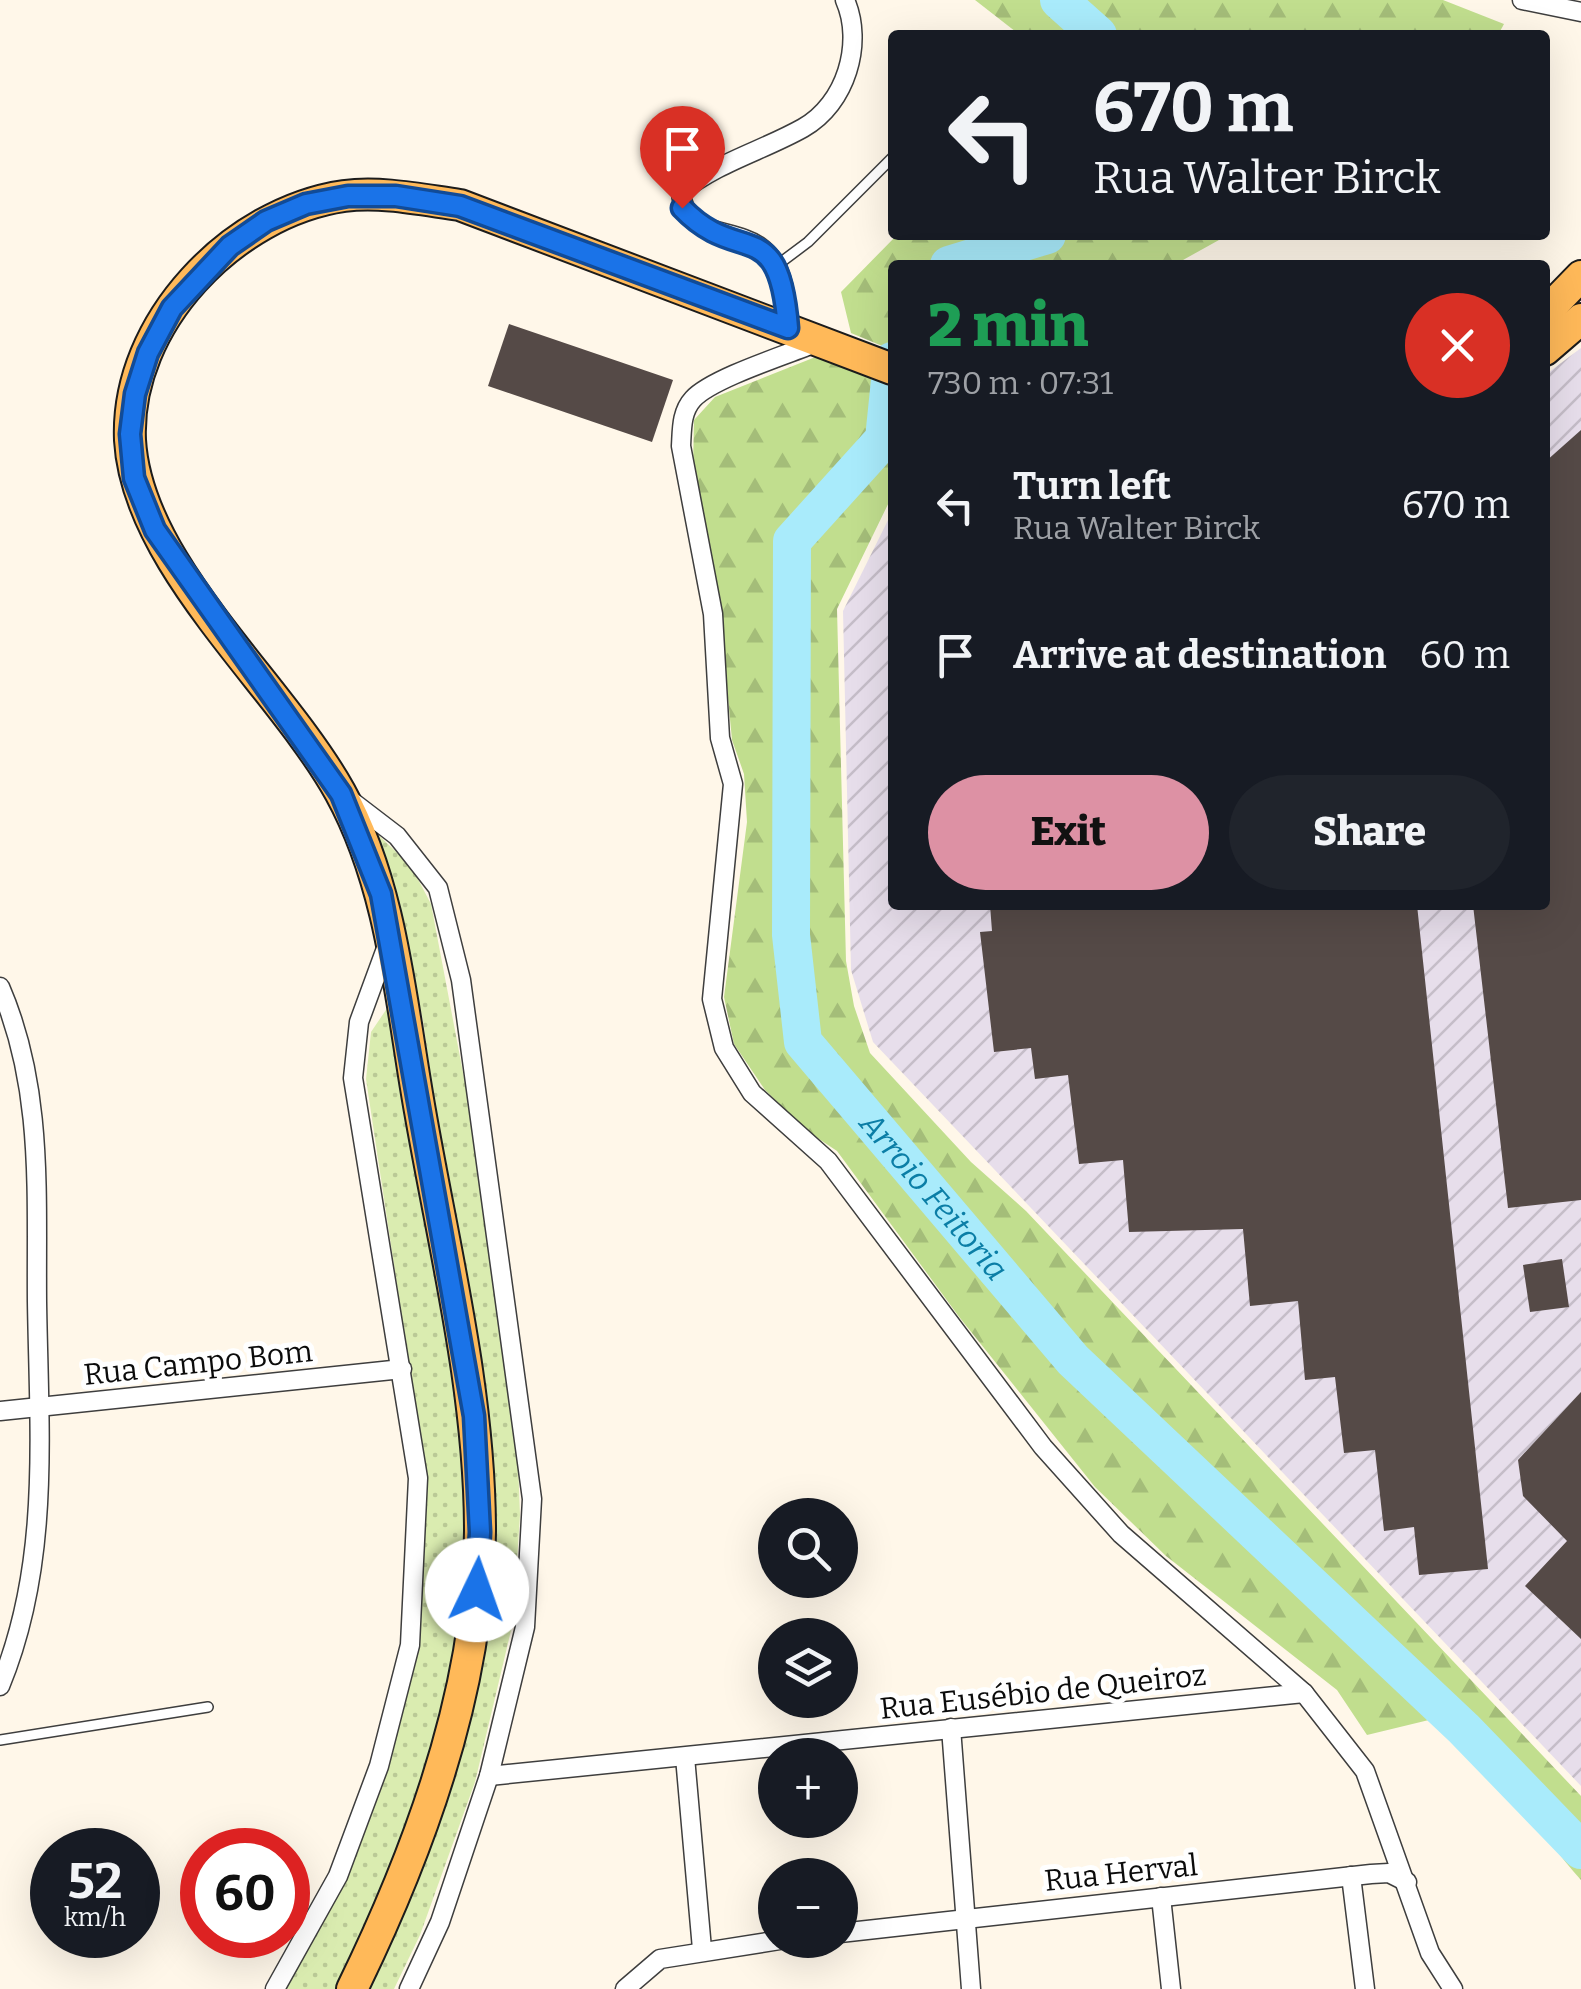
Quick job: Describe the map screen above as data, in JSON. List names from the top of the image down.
{
  "streets": {
    "street": ["Rua Campo Bom", "Rua Eusébio de Queiroz", "Rua Herval"]
  },
  "water": ["Arroio Feitoria"],
  "page": {
    "turn": ["670 m", "Rua Walter Birck"],
    "heading": ["2 min", "730 m · 07:31"],
    "list": [
      {
        "name": "Turn left",
        "note": "Rua Walter Birck",
        "value": "670 m"
      },
      {
        "name": "Arrive at destination",
        "value": "60 m"
      }
    ],
    "buttons": ["Exit", "Share"],
    "map_buttons": ["+", "−"],
    "speed": "52 km/h",
    "limit": "60"
  }
}
